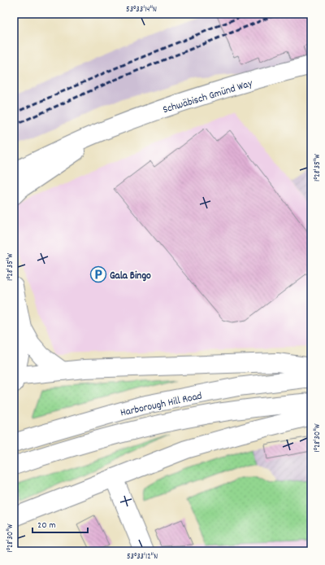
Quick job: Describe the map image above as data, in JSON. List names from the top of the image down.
{
  "streets": {
    "main road": ["Schwäbisch Gmünd Way", "Harborough Hill Road"]
  },
  "places": {
    "parking": ["Gala Bingo"]
  },
  "scale_bar": "20 m",
  "coordinates": [
    "53°33'14\"N",
    "1°28'35\"W",
    "1°28'30\"W",
    "53°33'12\"N"
  ]
}
